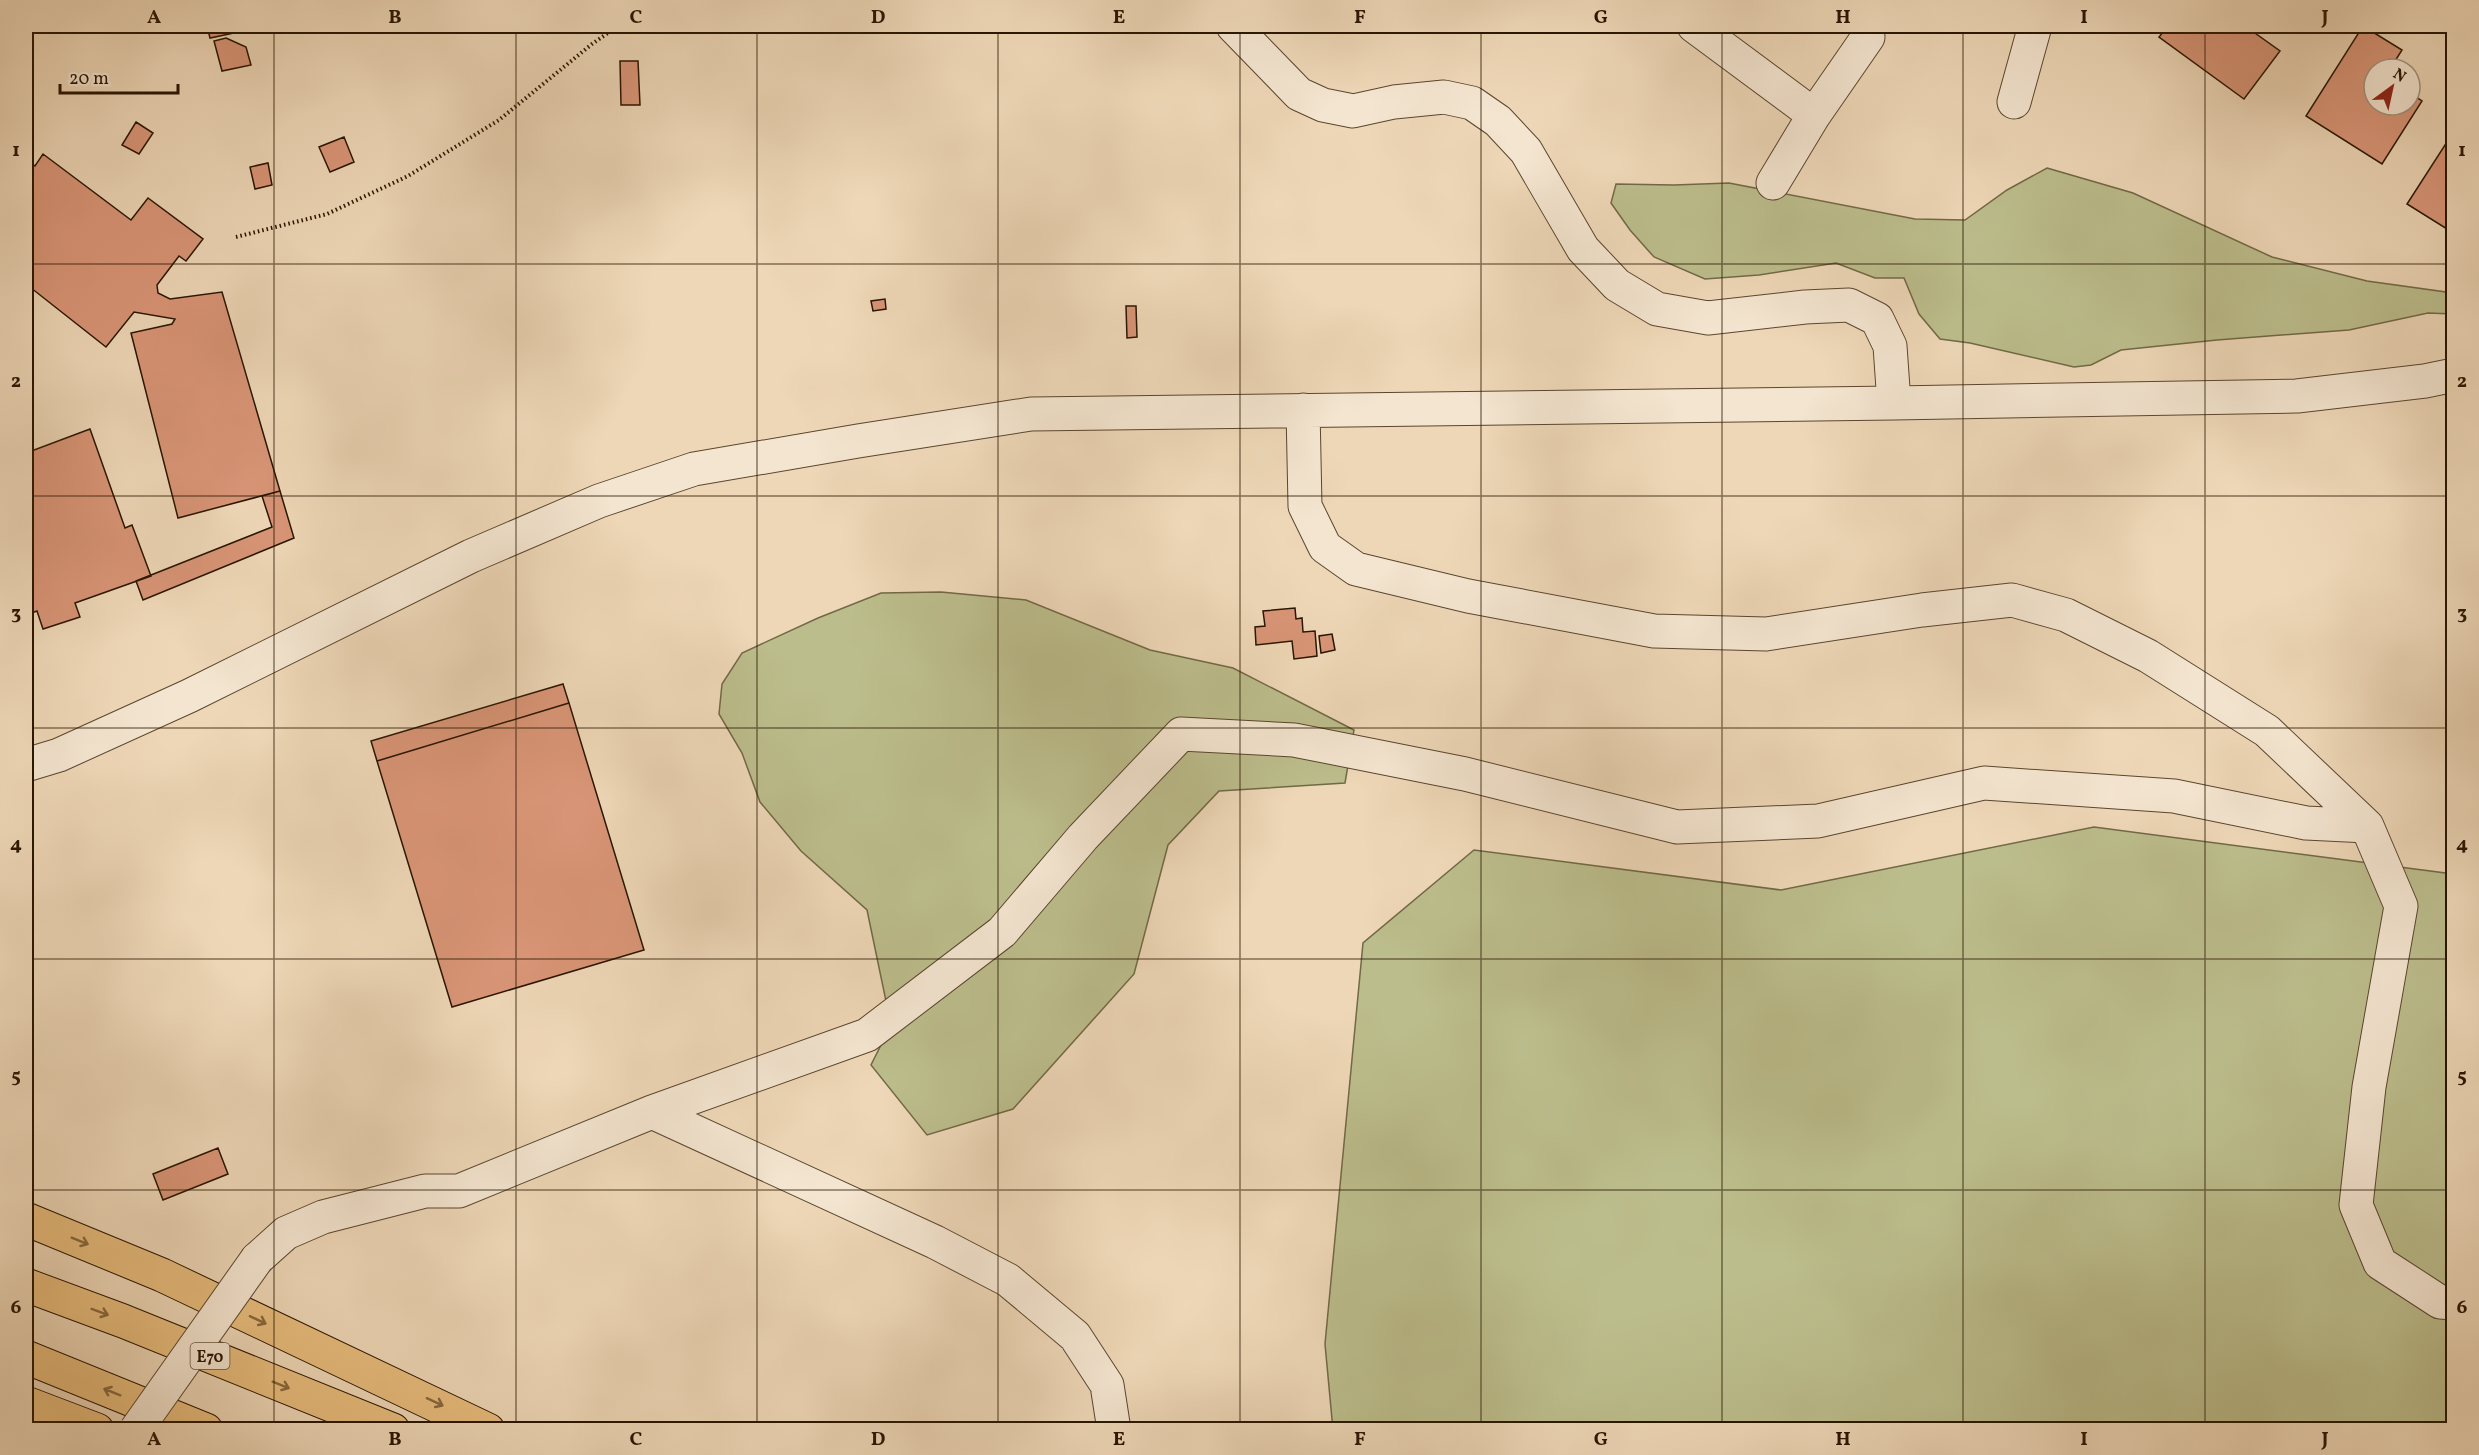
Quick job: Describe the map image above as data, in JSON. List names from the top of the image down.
{
  "streets": {
    "highway": ["E70"]
  },
  "scale_bar": "20 m",
  "north": "top right",
  "grid": {
    "columns": [
      "A",
      "B",
      "C",
      "D",
      "E",
      "F",
      "G",
      "H",
      "I",
      "J"
    ],
    "rows": [
      "1",
      "2",
      "3",
      "4",
      "5",
      "6"
    ]
  }
}
